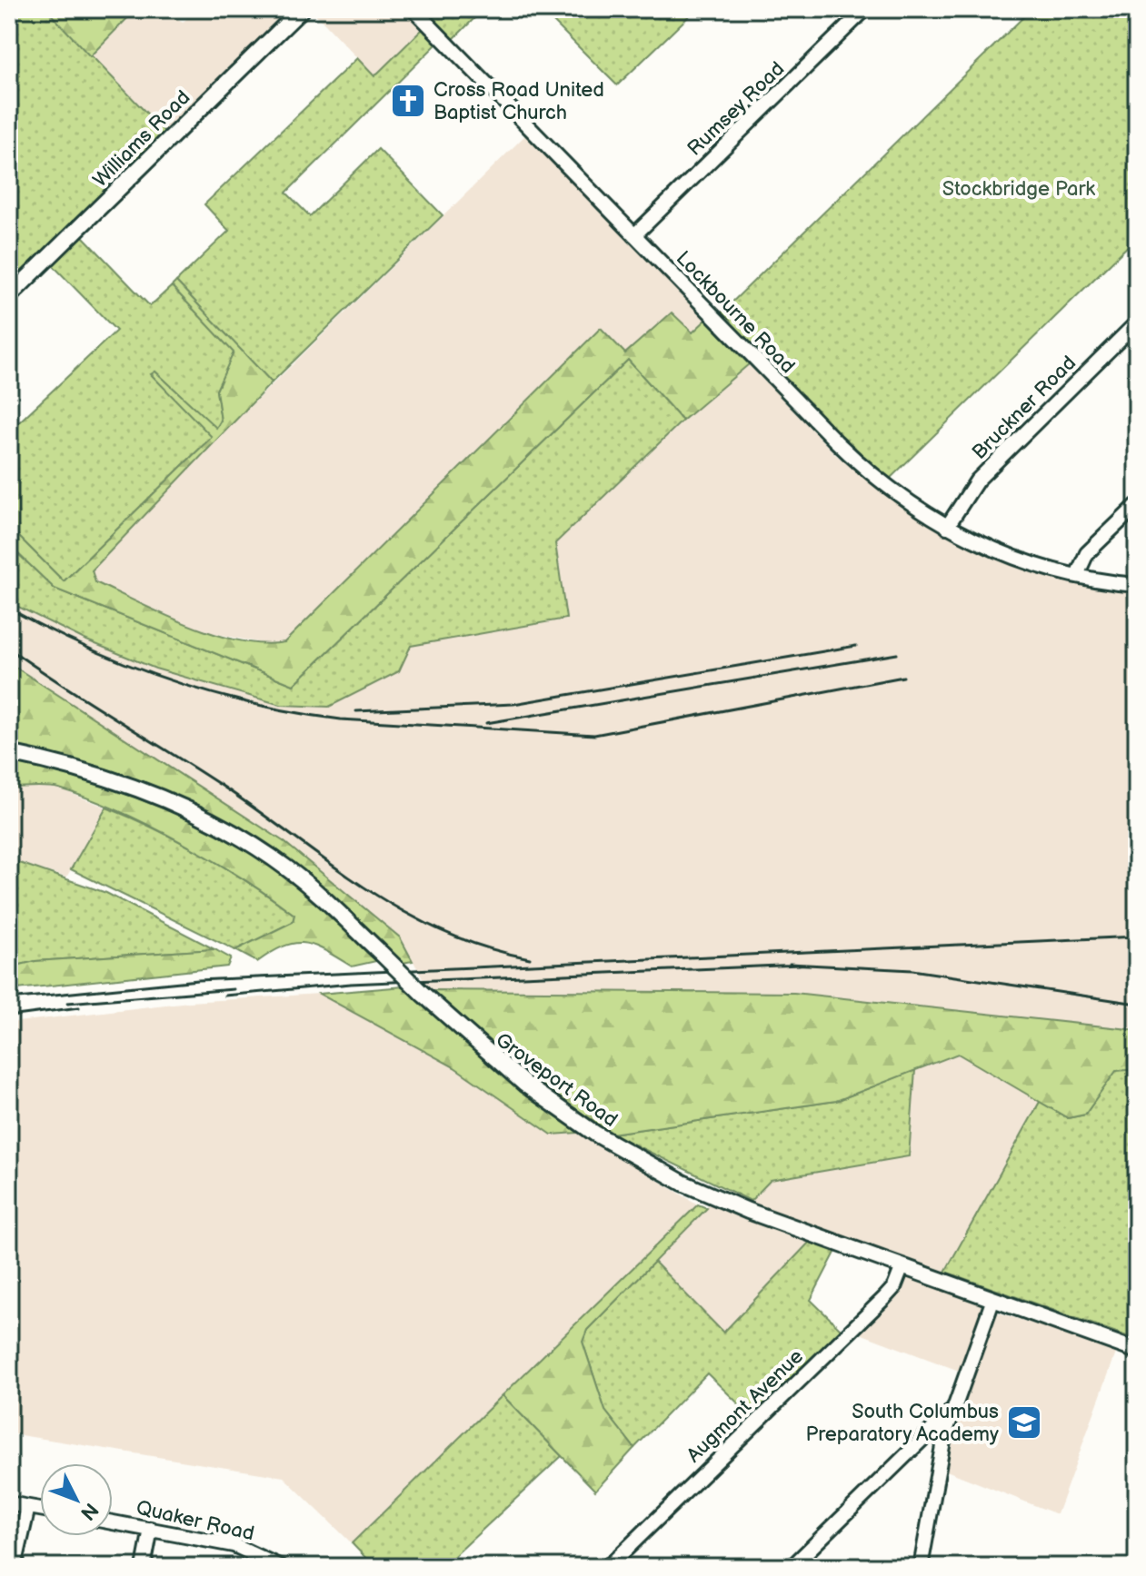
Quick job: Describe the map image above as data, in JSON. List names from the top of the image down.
{
  "streets": {
    "main road": ["Williams Road", "Groveport Road"],
    "street": [
      "Rumsey Road",
      "Lockbourne Road",
      "Bruckner Road",
      "Augmont Avenue",
      "Quaker Road"
    ]
  },
  "crossings": [
    ["Rumsey Road", "Lockbourne Road"],
    ["Lockbourne Road", "Bruckner Road"],
    ["Groveport Road", "Augmont Avenue"]
  ],
  "parks": ["Stockbridge Park"],
  "places": {
    "church": ["Cross Road United Baptist Church"],
    "school or university": ["South Columbus Preparatory Academy"]
  },
  "north": "bottom right"
}
